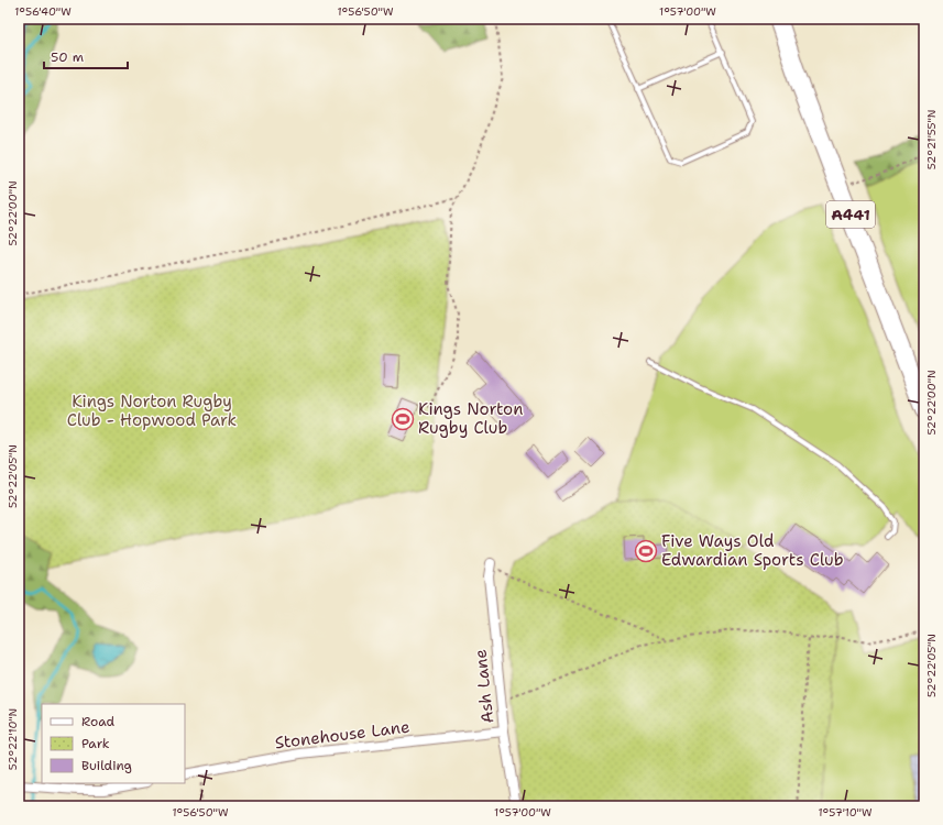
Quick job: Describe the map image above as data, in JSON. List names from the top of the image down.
{
  "streets": {
    "highway": ["A441"],
    "street": ["Ash Lane", "Stonehouse Lane"]
  },
  "crossings": [
    ["Ash Lane", "Stonehouse Lane"]
  ],
  "parks": ["Kings Norton Rugby Club - Hopwood Park"],
  "places": {
    "sports": ["Kings Norton Rugby Club", "Five Ways Old Edwardian Sports Club"]
  },
  "legend": ["Road", "Park", "Building"],
  "scale_bar": "50 m",
  "coordinates": [
    "1°56'40\"W",
    "1°56'50\"W",
    "1°57'00\"W",
    "52°21'55\"N",
    "52°22'00\"N",
    "52°22'05\"N",
    "52°22'10\"N",
    "1°57'10\"W"
  ]
}
